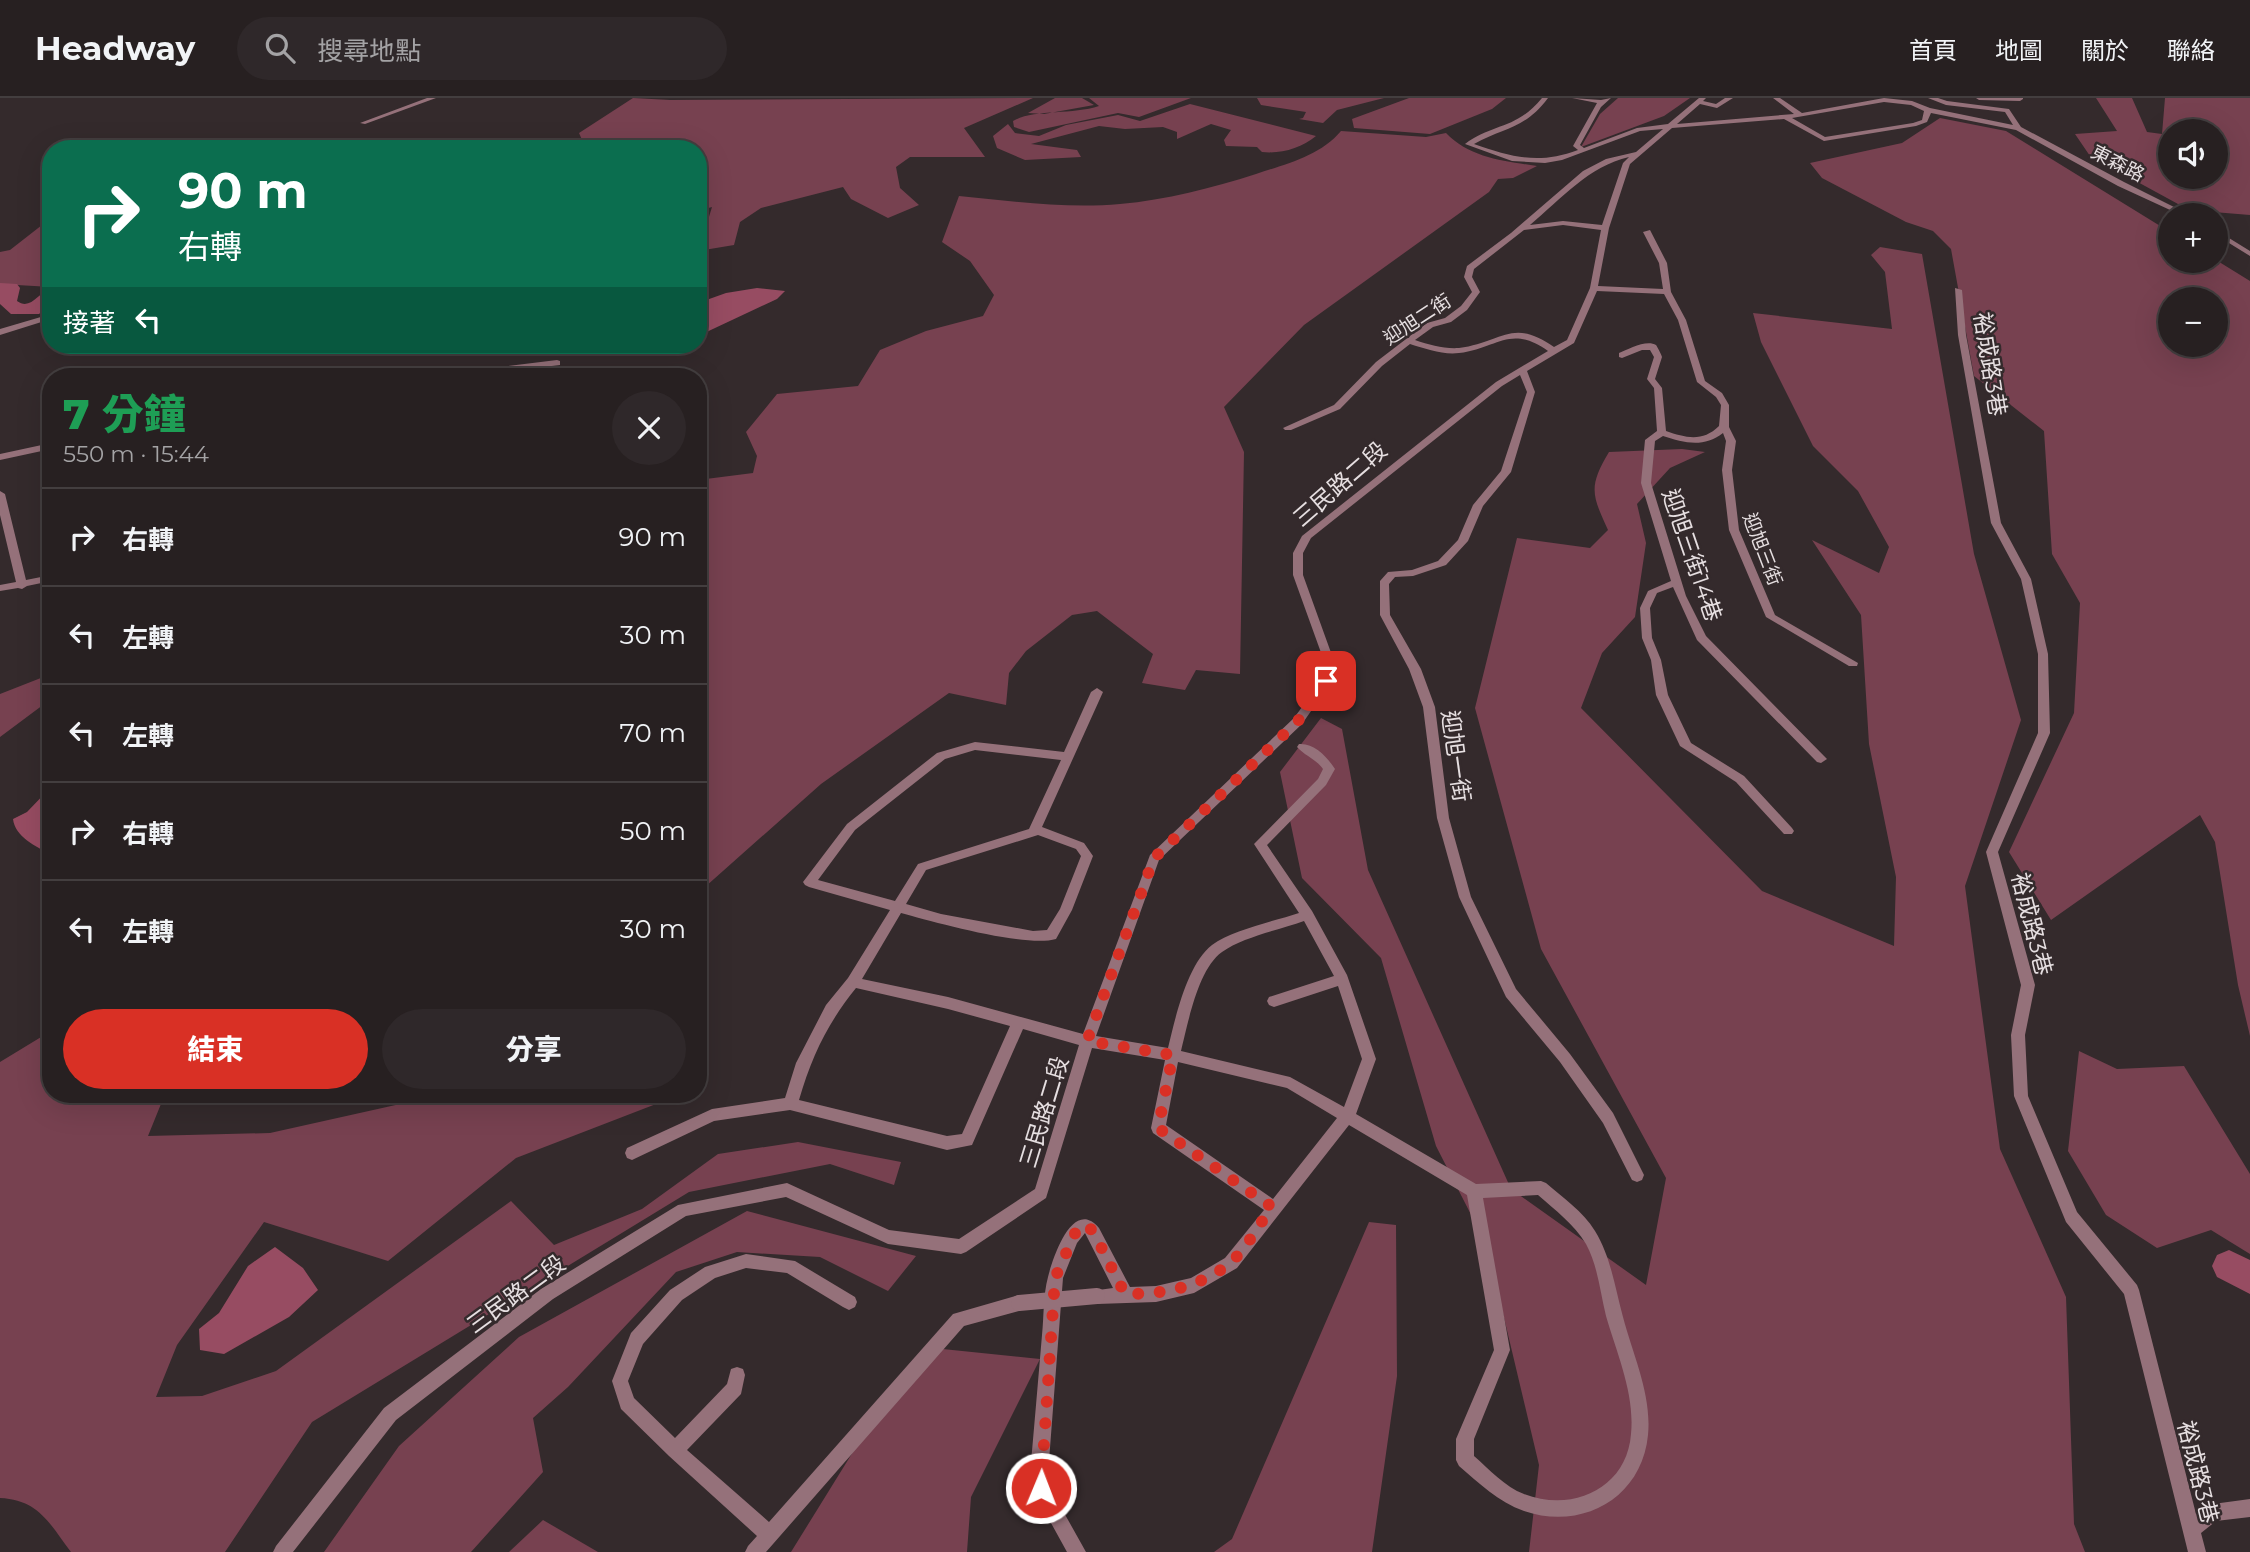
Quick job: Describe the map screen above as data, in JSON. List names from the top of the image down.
{
  "streets": {
    "street": [
      "東森路",
      "迎旭二街",
      "裕成路3巷",
      "三民路二段",
      "迎旭三街",
      "迎旭三街14巷",
      "迎旭一街"
    ]
  },
  "crossings": [
    ["迎旭二街", "三民路二段"],
    ["三民路二段", "迎旭一街"]
  ],
  "page": {
    "header": "Headway",
    "search": "搜尋地點",
    "nav": [
      "首頁",
      "地圖",
      "關於",
      "聯絡"
    ],
    "map_buttons": ["+", "−"],
    "turn": ["90 m", "右轉"],
    "then": "接著",
    "heading": ["7 分鐘", "550 m · 15:44"],
    "list": [
      {
        "name": "右轉",
        "value": "90 m"
      },
      {
        "name": "左轉",
        "value": "30 m"
      },
      {
        "name": "左轉",
        "value": "70 m"
      },
      {
        "name": "右轉",
        "value": "50 m"
      },
      {
        "name": "左轉",
        "value": "30 m"
      }
    ],
    "buttons": ["結束", "分享"]
  }
}
